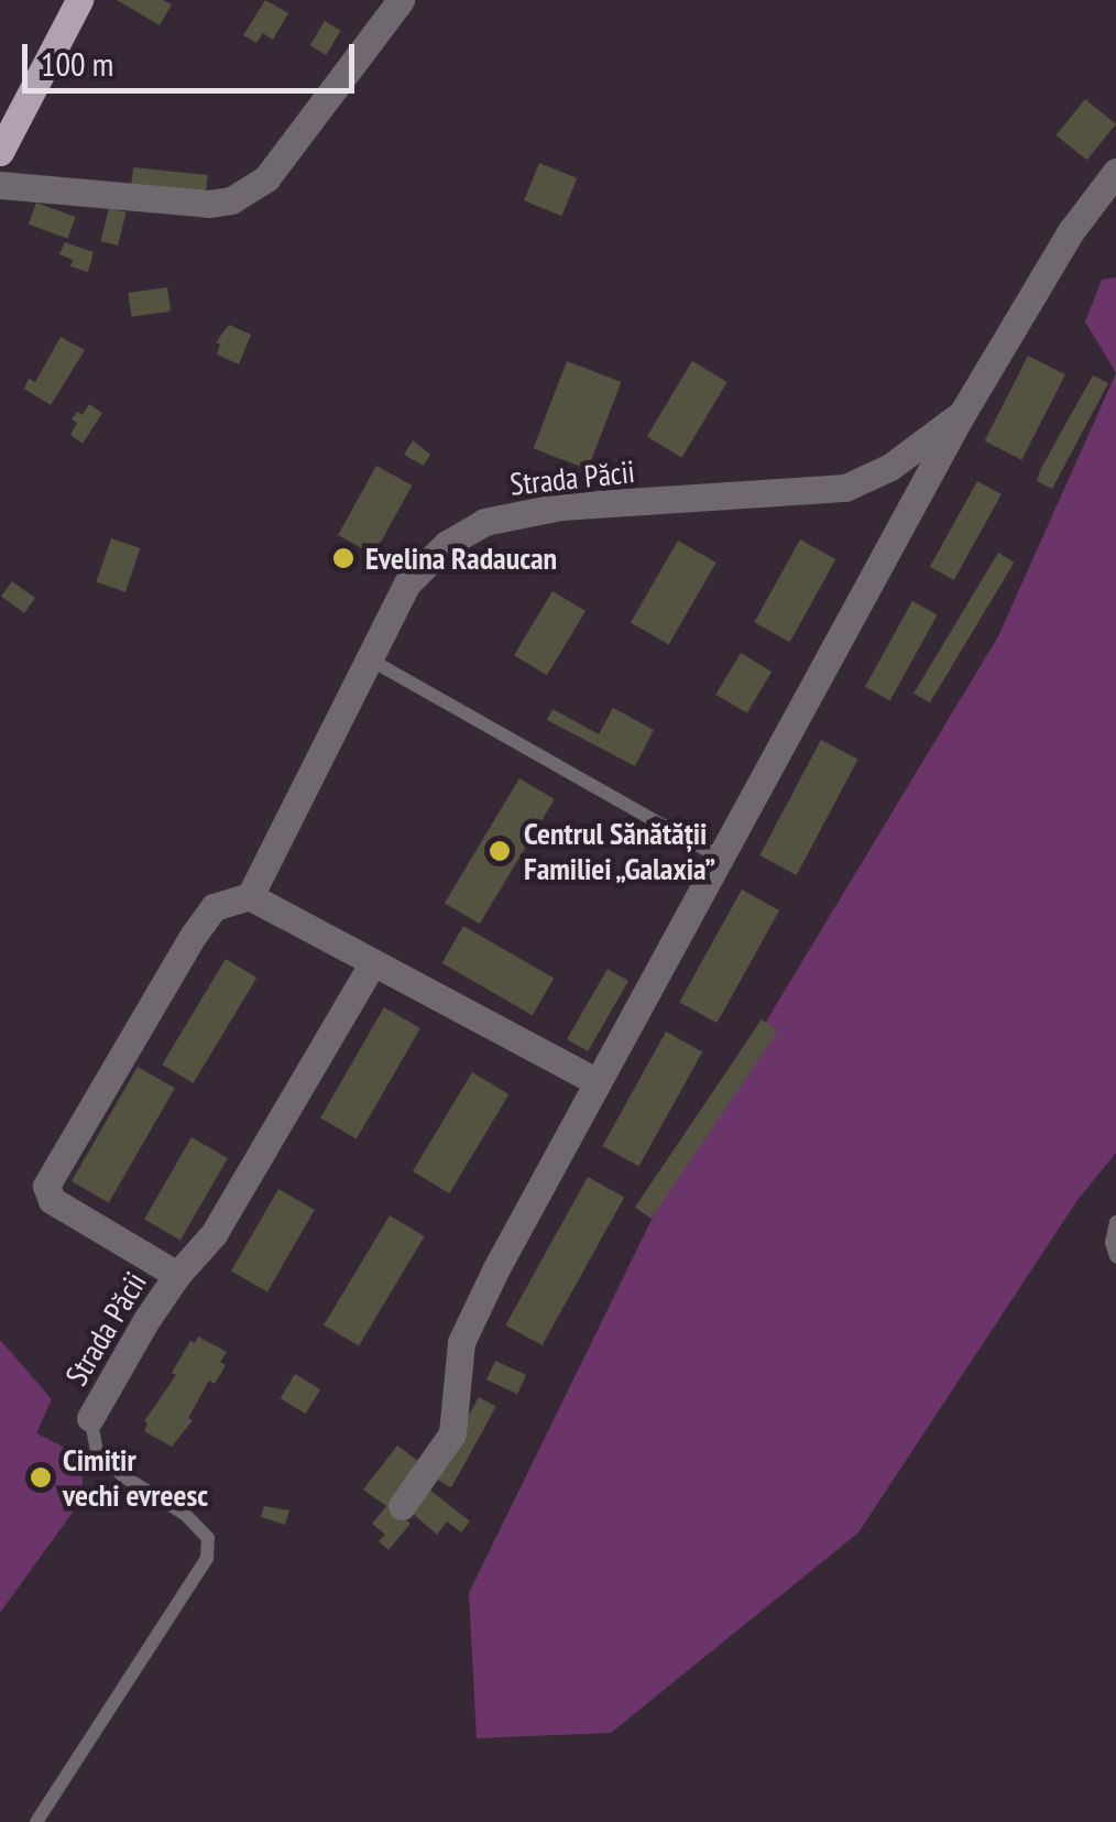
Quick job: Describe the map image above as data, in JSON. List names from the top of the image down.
{
  "streets": {
    "street": ["Strada Păcii"]
  },
  "places": ["Evelina Radaucan", "Centrul Sănătății Familiei „Galaxia”", "Cimitir vechi evreesc"],
  "scale_bar": "100 m"
}
